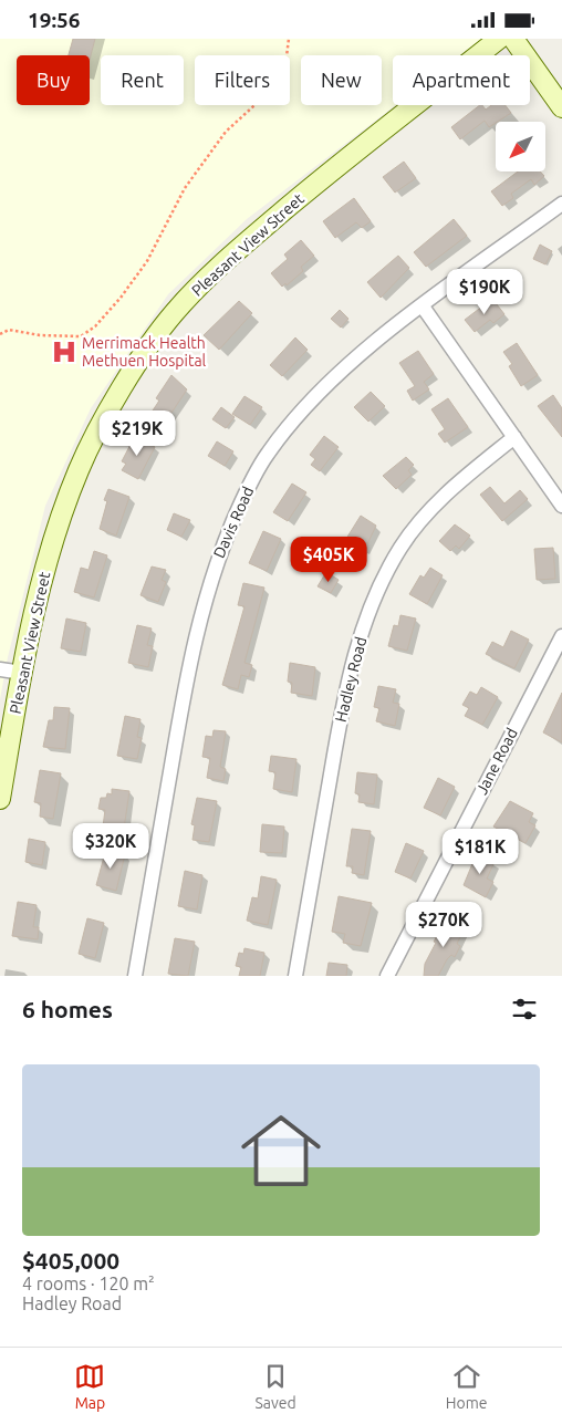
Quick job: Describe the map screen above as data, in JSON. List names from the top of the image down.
{
  "streets": {
    "street": [
      "Pleasant View Street",
      "Davis Road",
      "Hadley Road",
      "Jane Road"
    ]
  },
  "places": {
    "hospital": ["Merrimack Health Methuen Hospital"]
  },
  "north": "bottom left",
  "page": {
    "status": "19:56",
    "chip": [
      "Buy",
      "Rent",
      "Filters",
      "New",
      "Apartment"
    ],
    "price": [
      "$190K",
      "$219K",
      "$405K",
      "$320K",
      "$181K",
      "$270K"
    ],
    "heading": "6 homes",
    "list": [
      {
        "name": "$405,000",
        "note": "4 rooms · 120 m² · Hadley Road"
      }
    ],
    "tabs": ["Map", "Saved", "Home"]
  }
}
